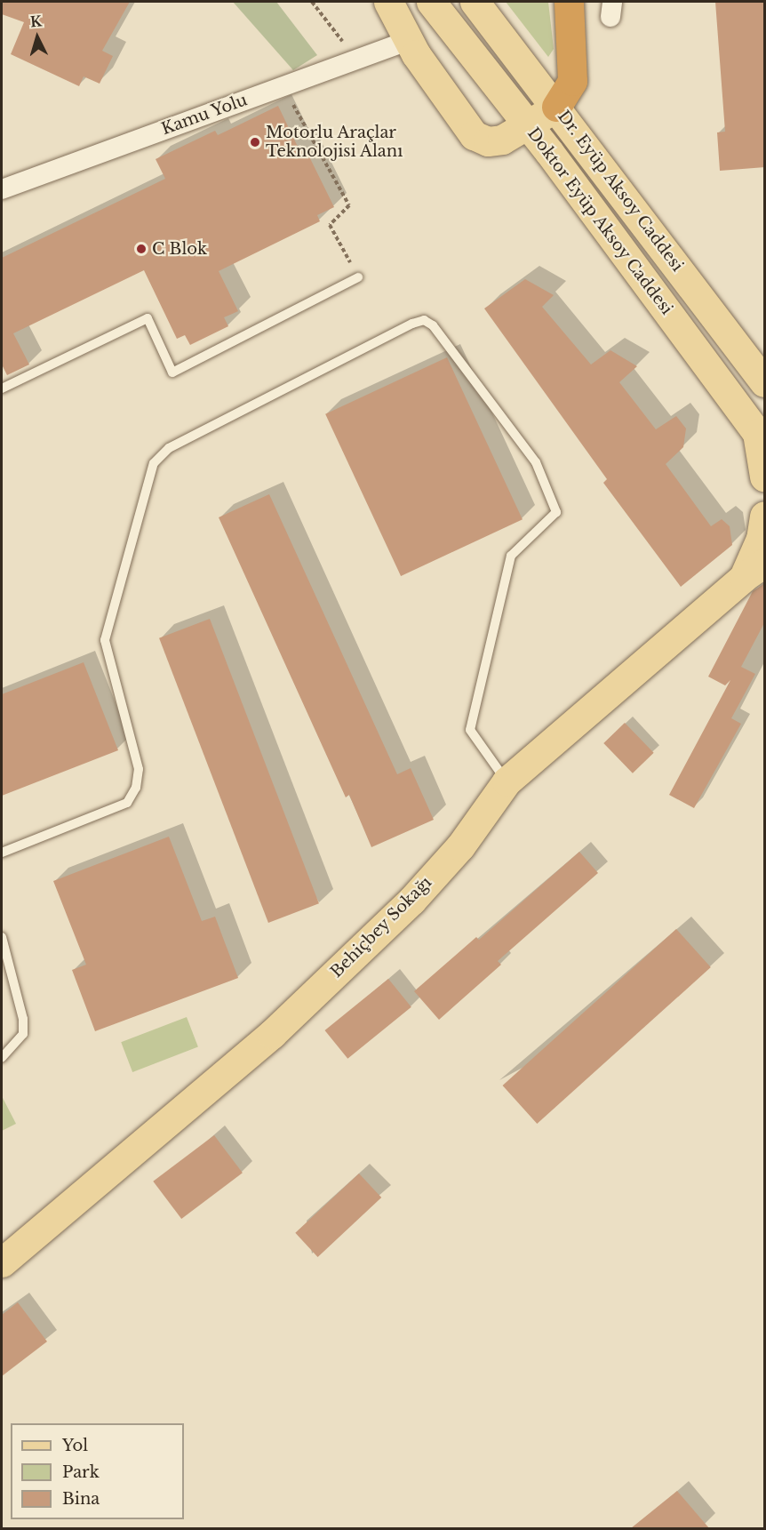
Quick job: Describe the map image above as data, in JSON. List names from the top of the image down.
{
  "streets": {
    "main road": ["Dr. Eyüp Aksoy Caddesi", "Doktor Eyüp Aksoy Caddesi", "Behiçbey Sokağı"],
    "street": ["Kamu Yolu"]
  },
  "places": ["Motorlu Araçlar Teknolojisi Alanı", "C Blok"],
  "legend": ["Yol", "Park", "Bina"],
  "north": "top"
}
